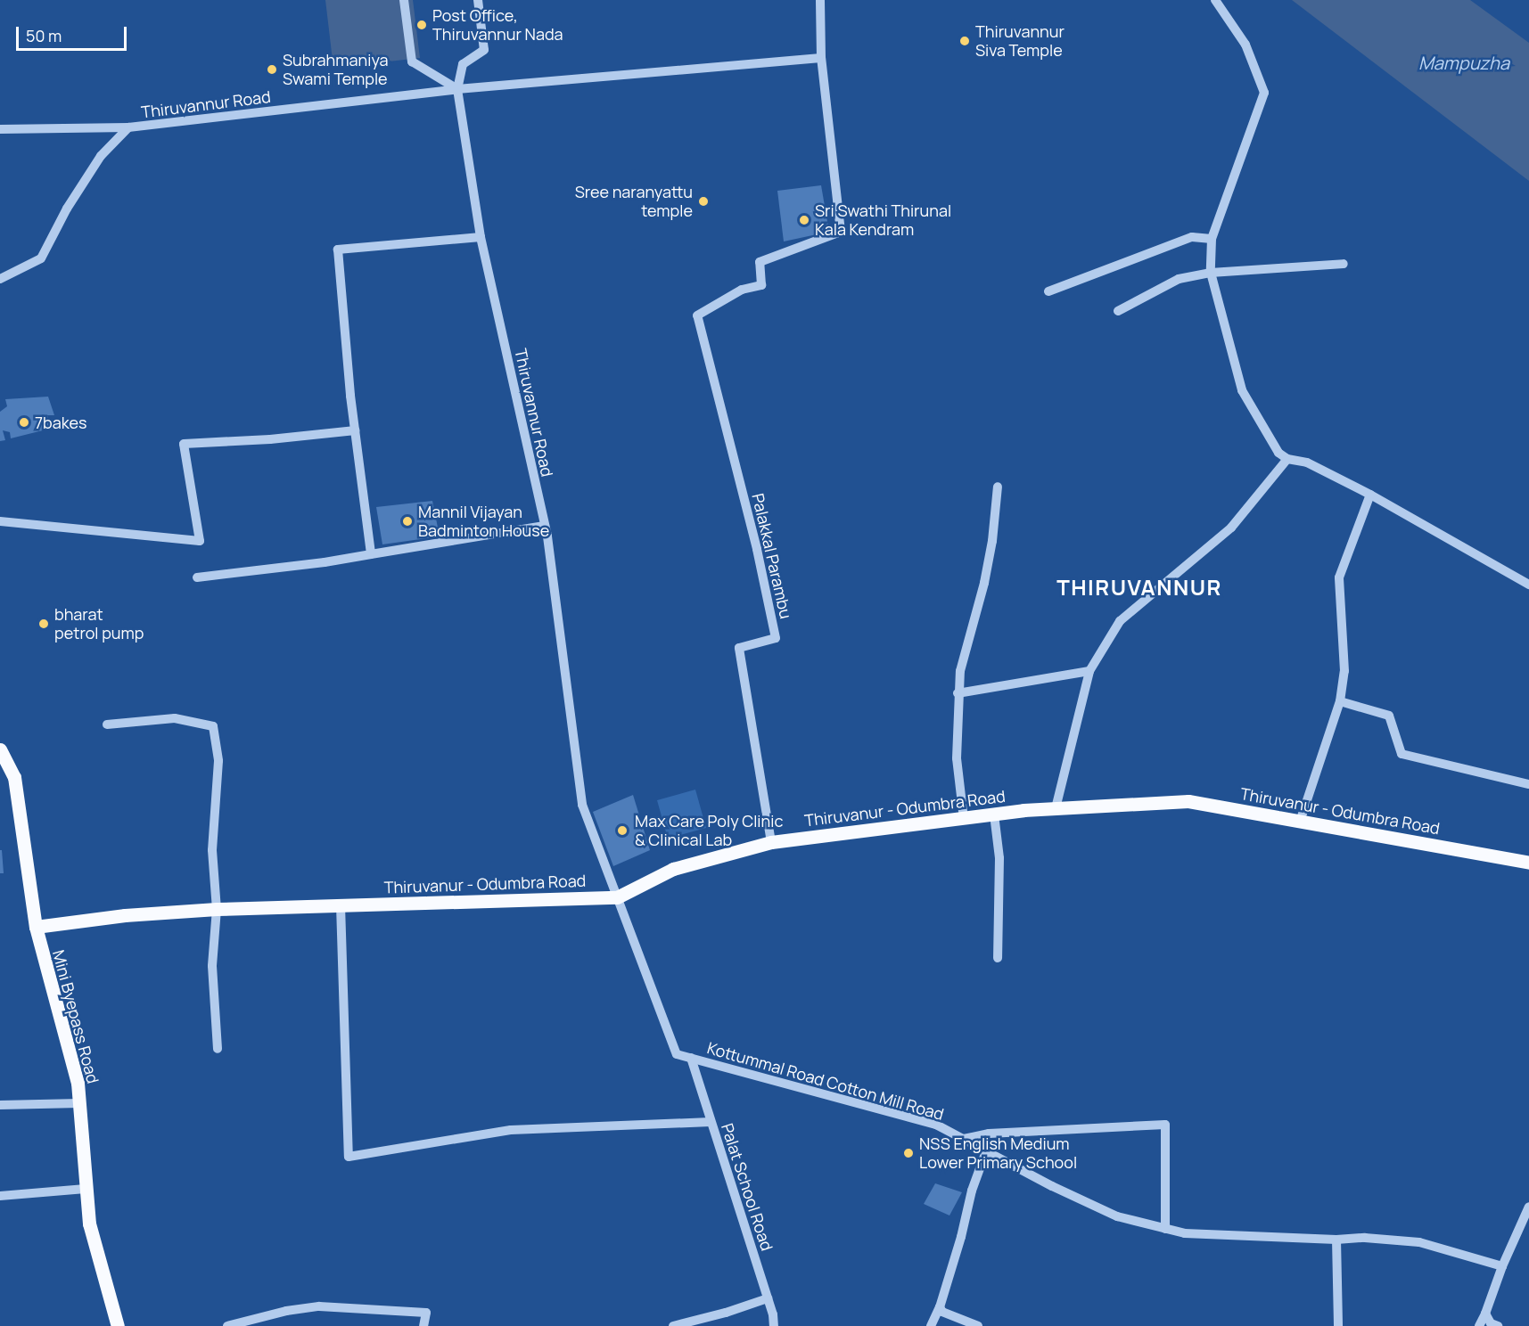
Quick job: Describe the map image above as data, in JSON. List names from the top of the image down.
{
  "streets": {
    "main road": ["Thiruvanur - Odumbra Road", "Mini Byepass Road"],
    "street": [
      "Thiruvannur Road",
      "Palakkal Parambu",
      "Kottummal Road Cotton Mill Road",
      "Palat School Road"
    ]
  },
  "crossings": [
    ["Thiruvannur Road", "Palakkal Parambu"],
    ["Thiruvannur Road", "Thiruvanur - Odumbra Road"],
    ["Thiruvannur Road", "Kottummal Road Cotton Mill Road"],
    ["Palakkal Parambu", "Thiruvanur - Odumbra Road"],
    ["Thiruvanur - Odumbra Road", "Mini Byepass Road"],
    ["Thiruvanur - Odumbra Road", "Kottummal Road Cotton Mill Road"],
    ["Kottummal Road Cotton Mill Road", "Palat School Road"]
  ],
  "districts": ["THIRUVANNUR"],
  "water": ["Mampuzha"],
  "places": [
    "Post Office, Thiruvannur Nada",
    "Thiruvannur Siva Temple",
    "Subrahmaniya Swami Temple",
    "Sree naranyattu temple",
    "Sri Swathi Thirunal Kala Kendram",
    "7bakes",
    "Mannil Vijayan Badminton House",
    "bharat petrol pump",
    "Max Care Poly Clinic & Clinical Lab",
    "NSS English Medium Lower Primary School"
  ],
  "scale_bar": "50 m"
}
